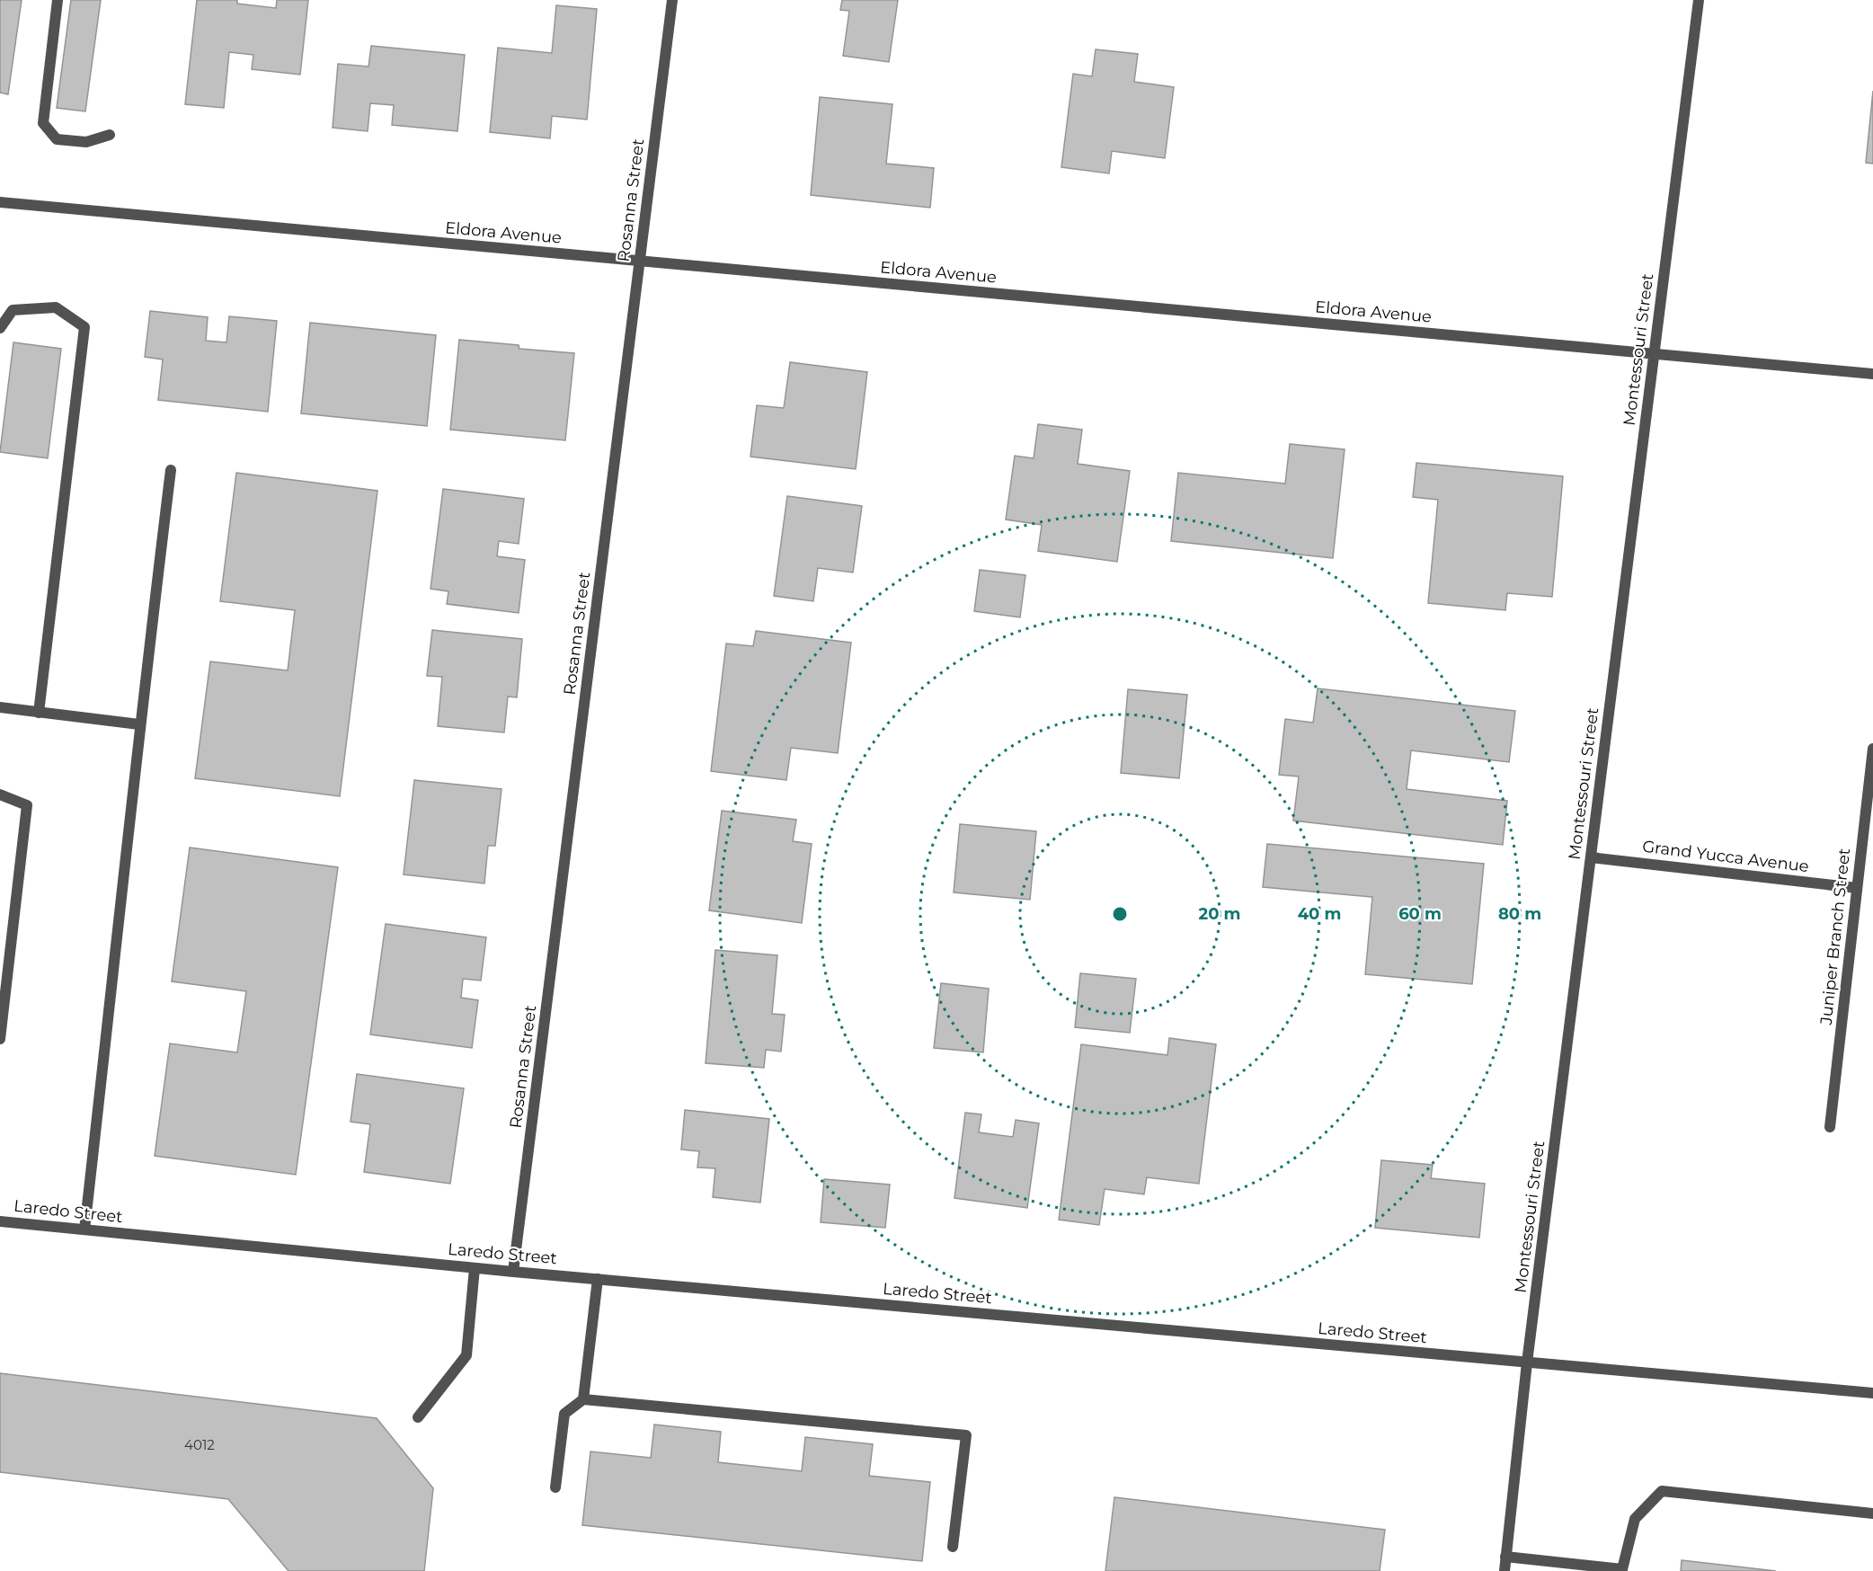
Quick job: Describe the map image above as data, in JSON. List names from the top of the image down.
{
  "streets": {
    "street": [
      "Rosanna Street",
      "Eldora Avenue",
      "Montessouri Street",
      "Grand Yucca Avenue",
      "Juniper Branch Street",
      "Laredo Street"
    ]
  },
  "crossings": [
    ["Rosanna Street", "Eldora Avenue"],
    ["Rosanna Street", "Laredo Street"],
    ["Eldora Avenue", "Montessouri Street"],
    ["Montessouri Street", "Grand Yucca Avenue"],
    ["Montessouri Street", "Laredo Street"],
    ["Grand Yucca Avenue", "Juniper Branch Street"]
  ],
  "house_numbers": ["4012"],
  "rings": [
    "20 m",
    "40 m",
    "60 m",
    "80 m"
  ]
}
